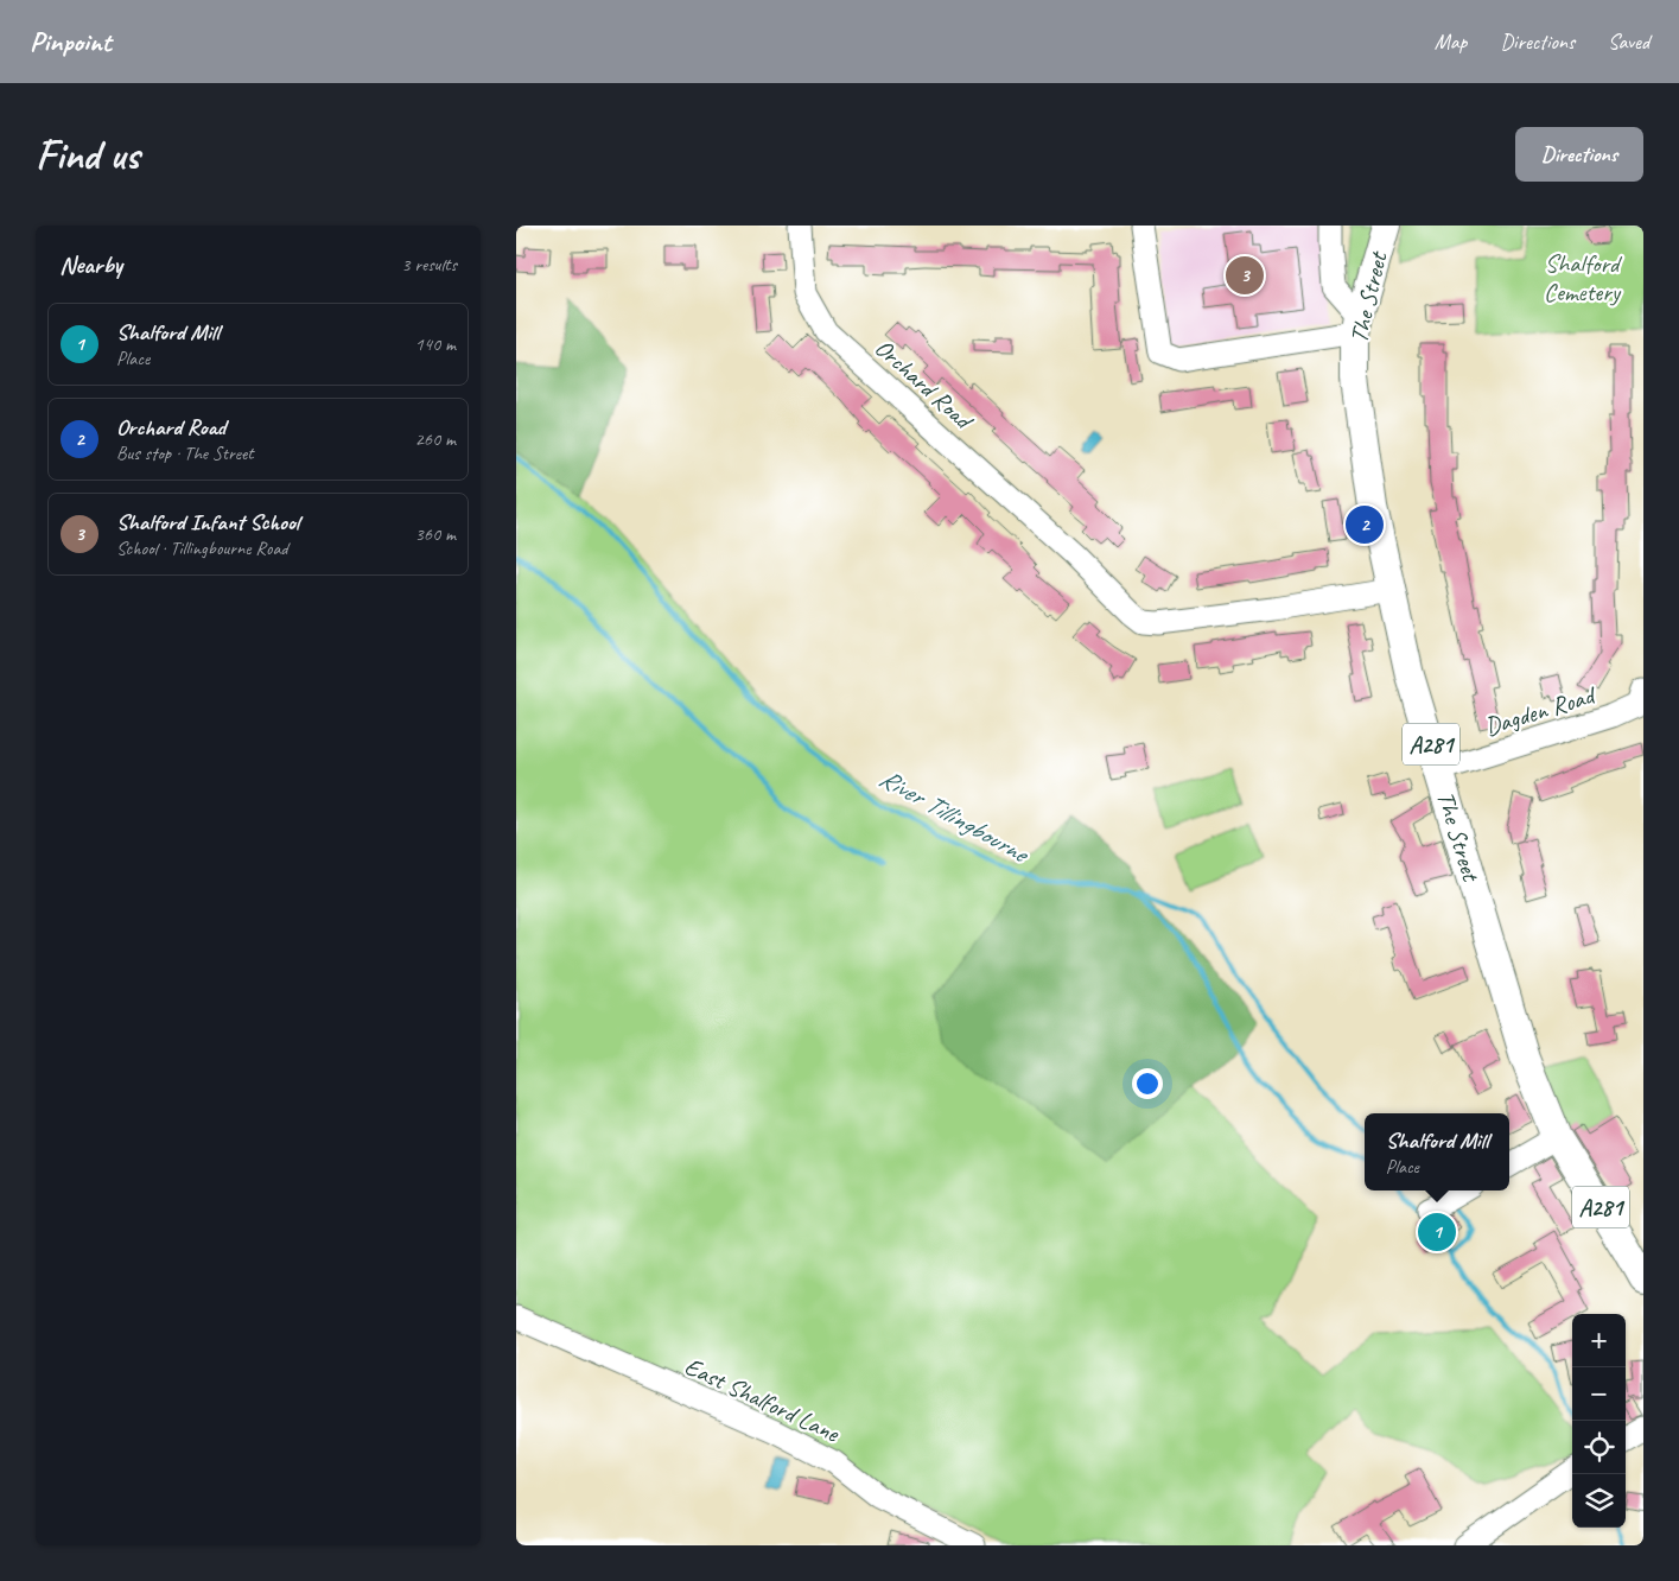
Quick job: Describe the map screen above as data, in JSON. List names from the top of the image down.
{
  "streets": {
    "main road": ["The Street", "A281"],
    "street": ["Orchard Road", "Dagden Road", "East Shalford Lane"]
  },
  "crossings": [
    ["The Street", "Orchard Road"],
    ["The Street", "Dagden Road"]
  ],
  "water": ["River Tillingbourne"],
  "parks": ["Shalford Cemetery"],
  "page": {
    "header": "Pinpoint",
    "nav": ["Map", "Directions", "Saved"],
    "buttons": "Directions",
    "title": "Find us",
    "heading": ["Nearby", "3 results"],
    "pins": ["3", "2", "1"],
    "list": [
      {
        "mark": "1",
        "name": "Shalford Mill",
        "note": "Place",
        "value": "140 m"
      },
      {
        "mark": "2",
        "name": "Orchard Road",
        "note": "Bus stop · The Street",
        "value": "260 m"
      },
      {
        "mark": "3",
        "name": "Shalford Infant School",
        "note": "School · Tillingbourne Road",
        "value": "360 m"
      }
    ],
    "popup": ["Shalford Mill", "Place"],
    "map_buttons": ["+", "−"]
  }
}
